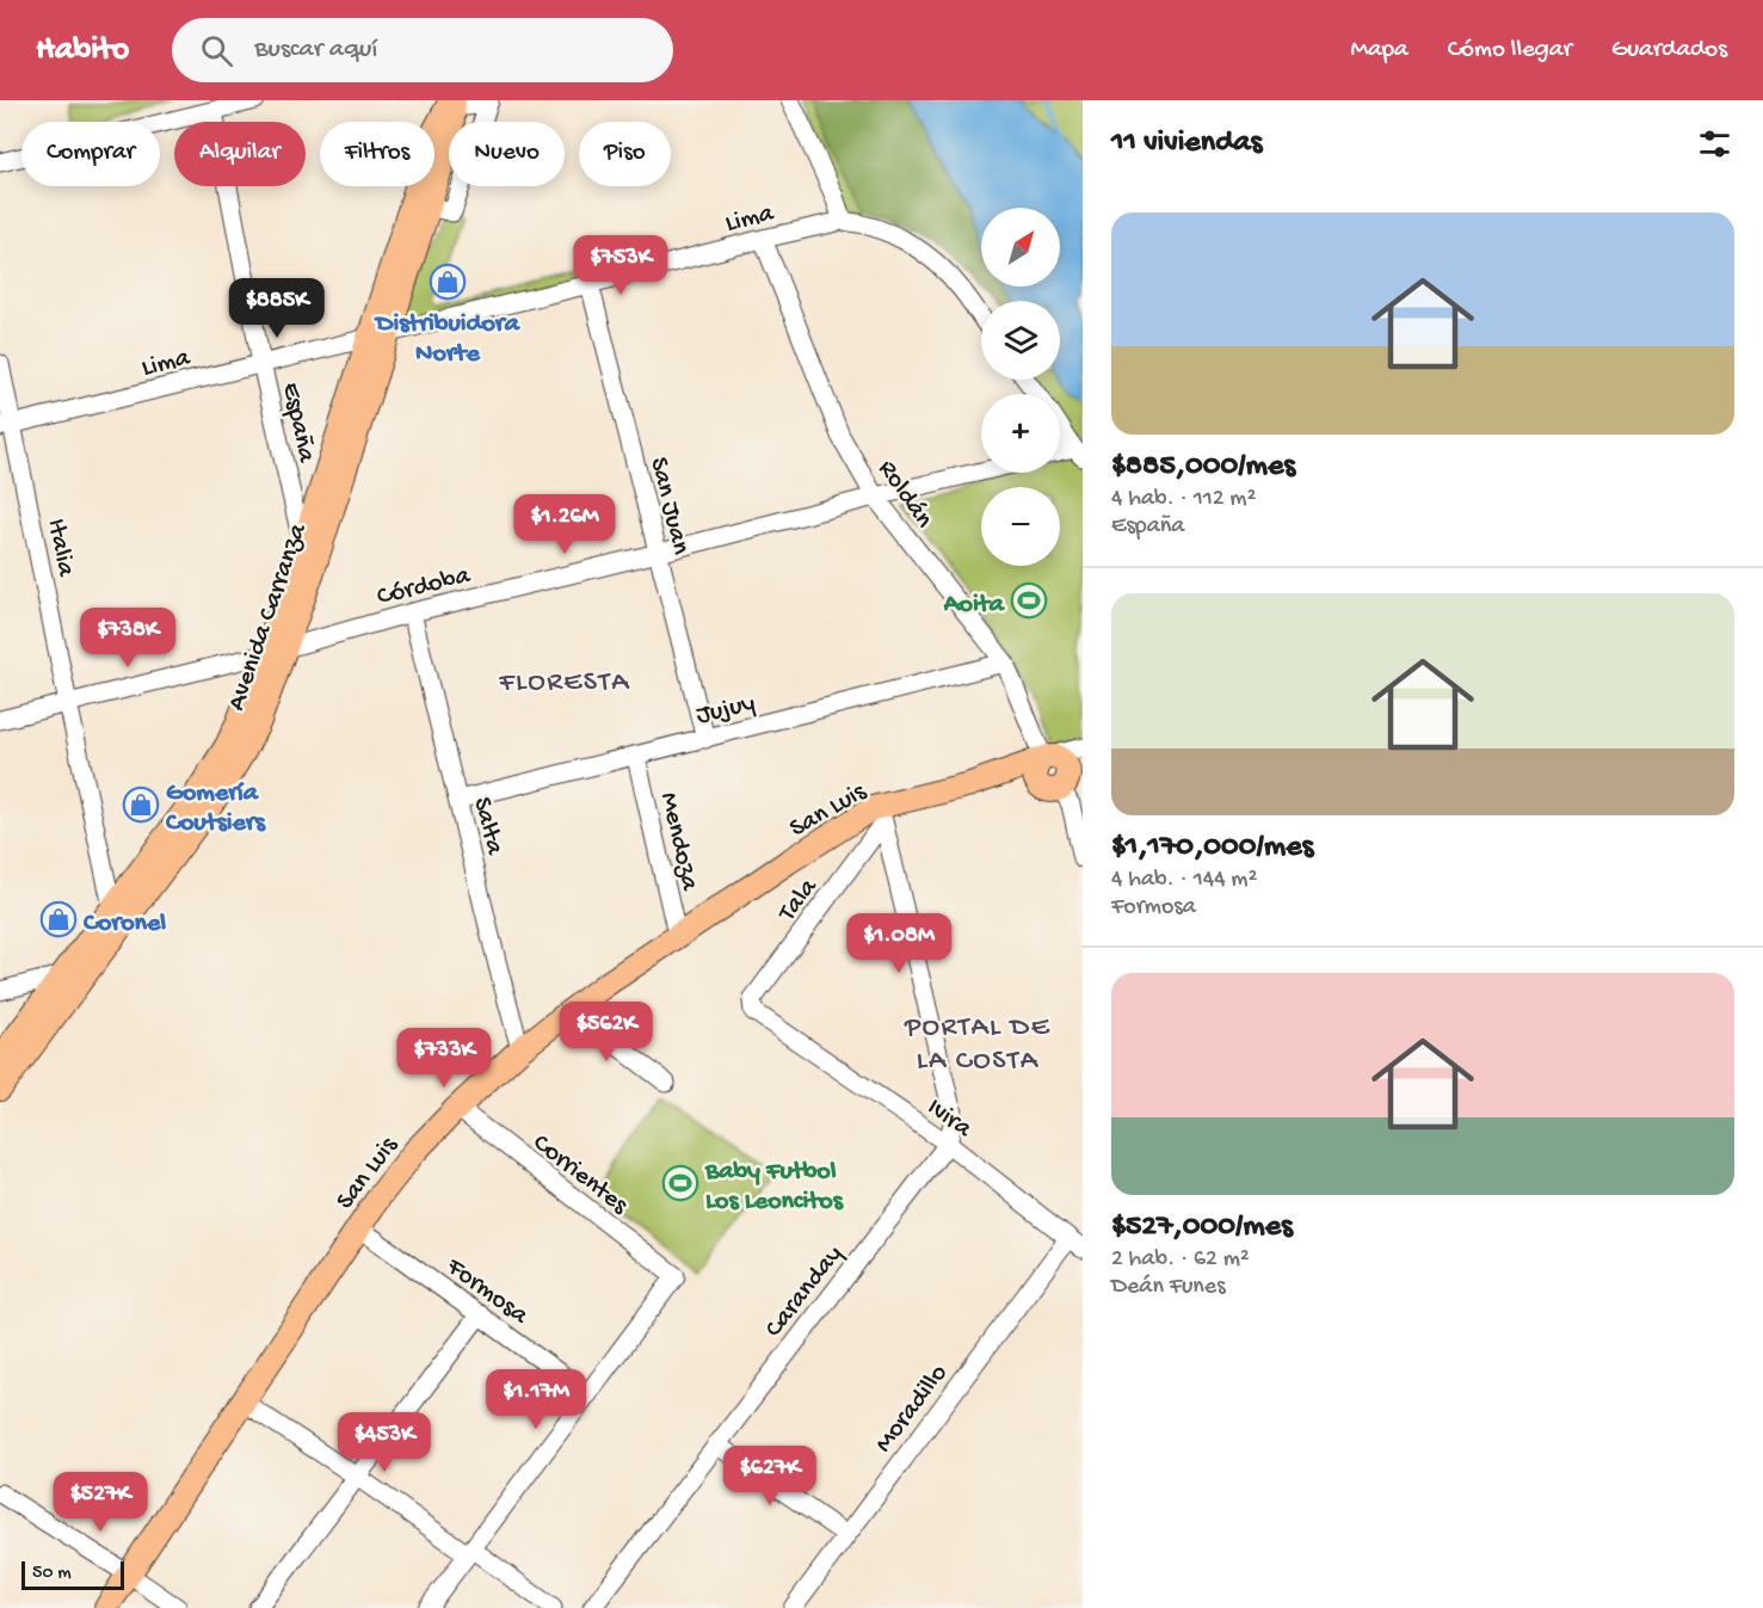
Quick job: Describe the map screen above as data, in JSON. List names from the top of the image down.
{
  "streets": {
    "main road": ["Avenida Carranza", "San Luis"],
    "street": [
      "Lima",
      "España",
      "Roldán",
      "San Juan",
      "Italia",
      "Córdoba",
      "Jujuy",
      "Salta",
      "Mendoza",
      "Tala",
      "Ivira",
      "Corrientes",
      "Formosa",
      "Caranday",
      "Moradillo"
    ]
  },
  "crossings": [
    ["Lima", "España"],
    ["Lima", "Roldán"],
    ["Lima", "San Juan"],
    ["Lima", "Italia"],
    ["Lima", "Avenida Carranza"],
    ["España", "Avenida Carranza"],
    ["Roldán", "Córdoba"],
    ["Roldán", "Jujuy"],
    ["Roldán", "San Luis"],
    ["San Juan", "Córdoba"],
    ["San Juan", "Jujuy"],
    ["Italia", "Córdoba"],
    ["Italia", "Avenida Carranza"],
    ["Córdoba", "Avenida Carranza"],
    ["Córdoba", "Salta"],
    ["Jujuy", "Salta"],
    ["Jujuy", "Mendoza"],
    ["San Luis", "Salta"],
    ["San Luis", "Mendoza"],
    ["San Luis", "Tala"],
    ["San Luis", "Corrientes"],
    ["San Luis", "Formosa"],
    ["Tala", "Ivira"],
    ["Ivira", "Caranday"],
    ["Ivira", "Moradillo"],
    ["Corrientes", "Formosa"]
  ],
  "districts": ["FLORESTA", "PORTAL DE LA COSTA"],
  "places": {
    "shop": ["Distribuidora Norte", "Gomería Coutsiers", "Coronel"],
    "sports": ["Aoita", "Baby Futbol Los Leoncitos"]
  },
  "scale_bar": "50 m",
  "north": "top right",
  "page": {
    "header": "Habito",
    "search": "Buscar aquí",
    "nav": ["Mapa", "Cómo llegar", "Guardados"],
    "heading": "11 viviendas",
    "chip": [
      "Comprar",
      "Alquilar",
      "Filtros",
      "Nuevo",
      "Piso"
    ],
    "list": [
      {
        "name": "$885,000/mes",
        "note": "4 hab. · 112 m² · España"
      },
      {
        "name": "$1,170,000/mes",
        "note": "4 hab. · 144 m² · Formosa"
      },
      {
        "name": "$527,000/mes",
        "note": "2 hab. · 62 m² · Deán Funes"
      }
    ],
    "map_buttons": ["+", "−"],
    "price": [
      "$753K",
      "$885K",
      "$1.26M",
      "$738K",
      "$1.08M",
      "$562K",
      "$733K",
      "$1.17M",
      "$453K",
      "$627K",
      "$527K"
    ],
    "scale": "50 m"
  }
}
